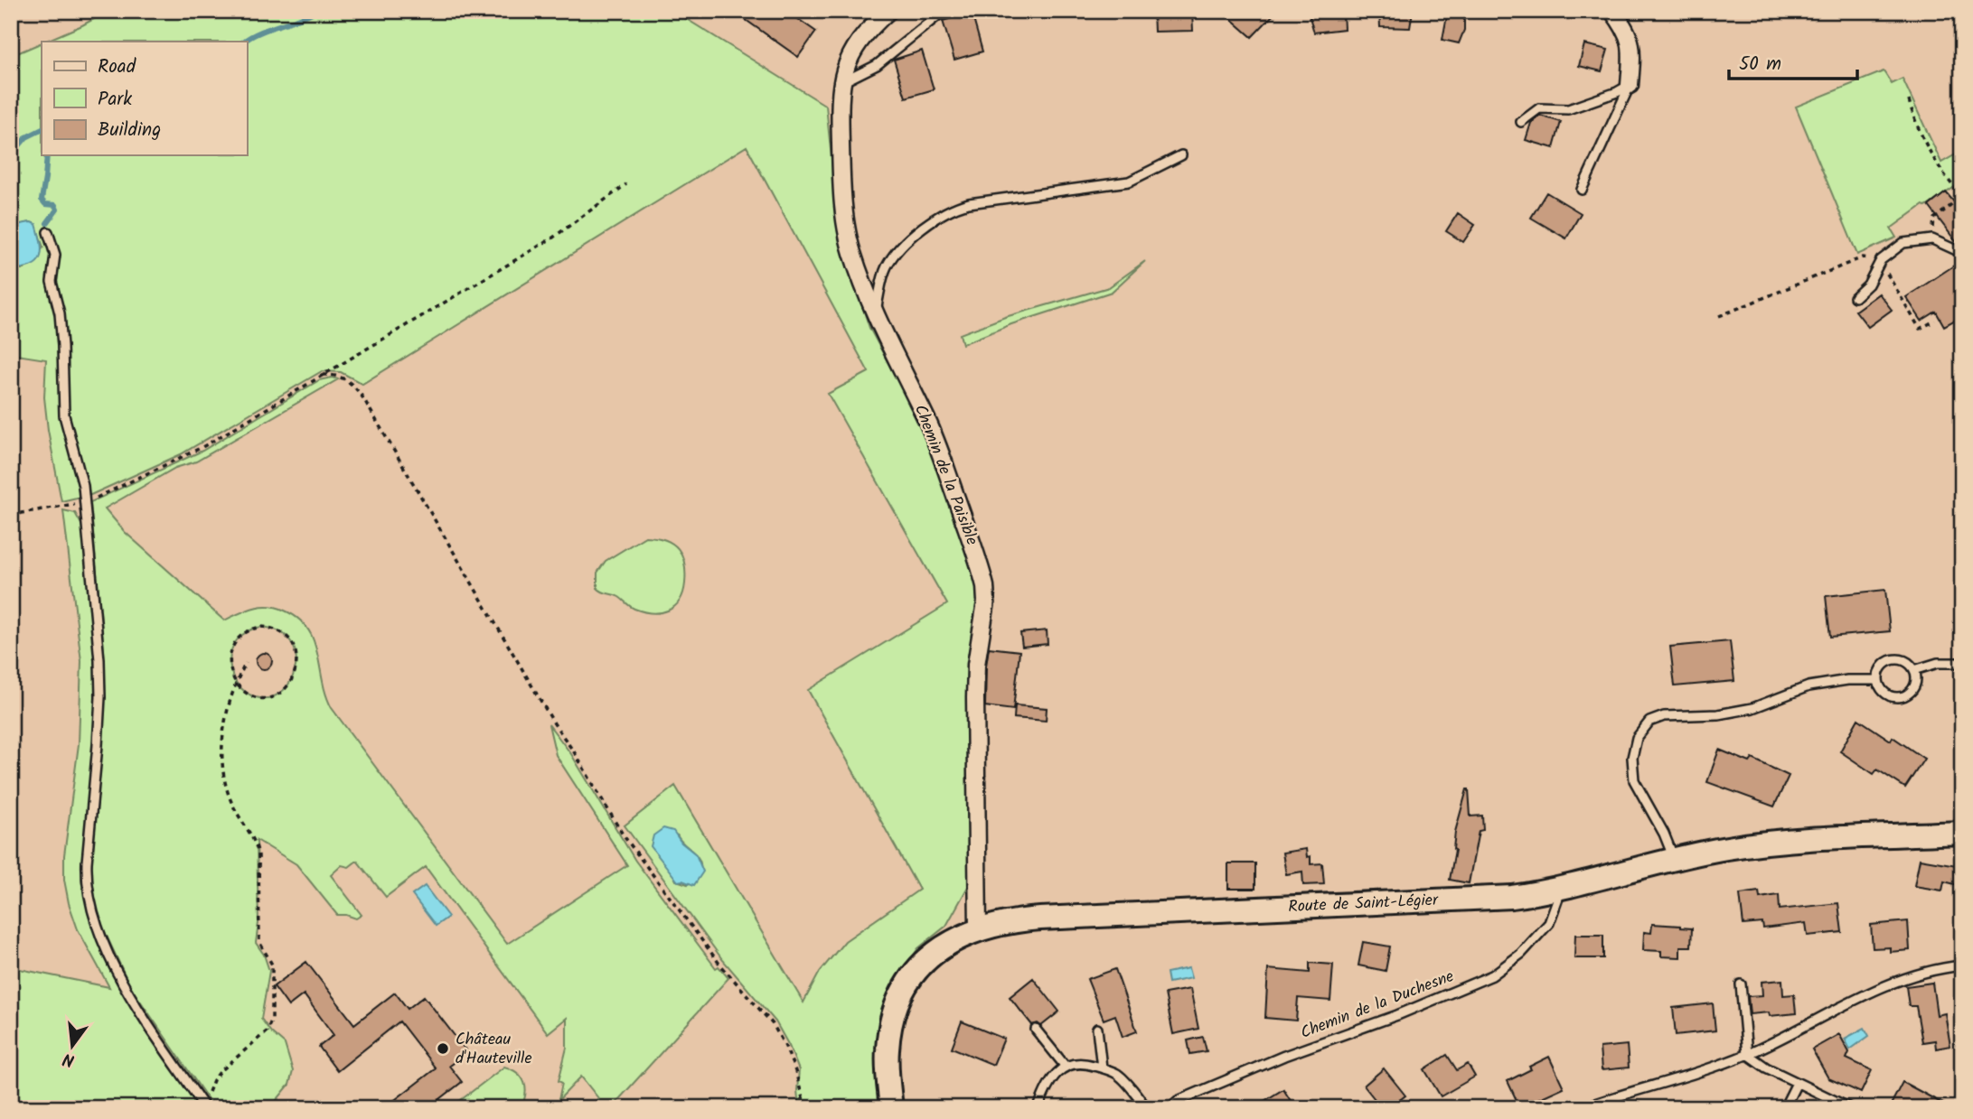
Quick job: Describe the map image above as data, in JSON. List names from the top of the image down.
{
  "streets": {
    "main road": ["Route de Saint-Légier"],
    "street": ["Chemin de la Paisible"],
    "lane": ["Chemin de la Duchesne"]
  },
  "crossings": [
    ["Chemin de la Paisible", "Route de Saint-Légier"],
    ["Route de Saint-Légier", "Chemin de la Duchesne"]
  ],
  "places": ["Château d'Hauteville"],
  "legend": ["Road", "Park", "Building"],
  "scale_bar": "50 m",
  "north": "bottom"
}
